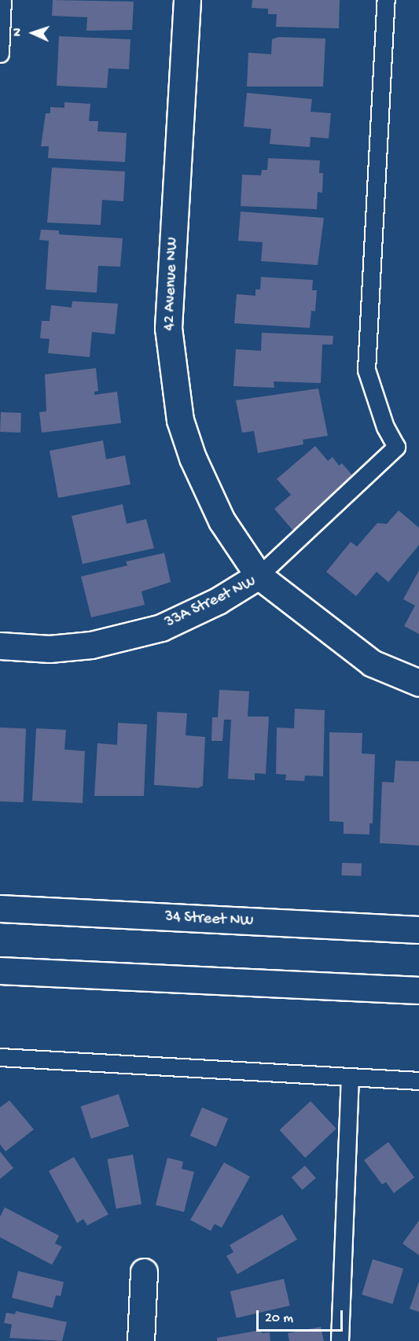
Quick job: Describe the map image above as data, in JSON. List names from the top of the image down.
{
  "streets": {
    "street": ["42 Avenue NW", "33A Street NW", "34 Street NW"]
  },
  "crossings": [
    ["42 Avenue NW", "33A Street NW"]
  ],
  "scale_bar": "20 m",
  "north": "left"
}
